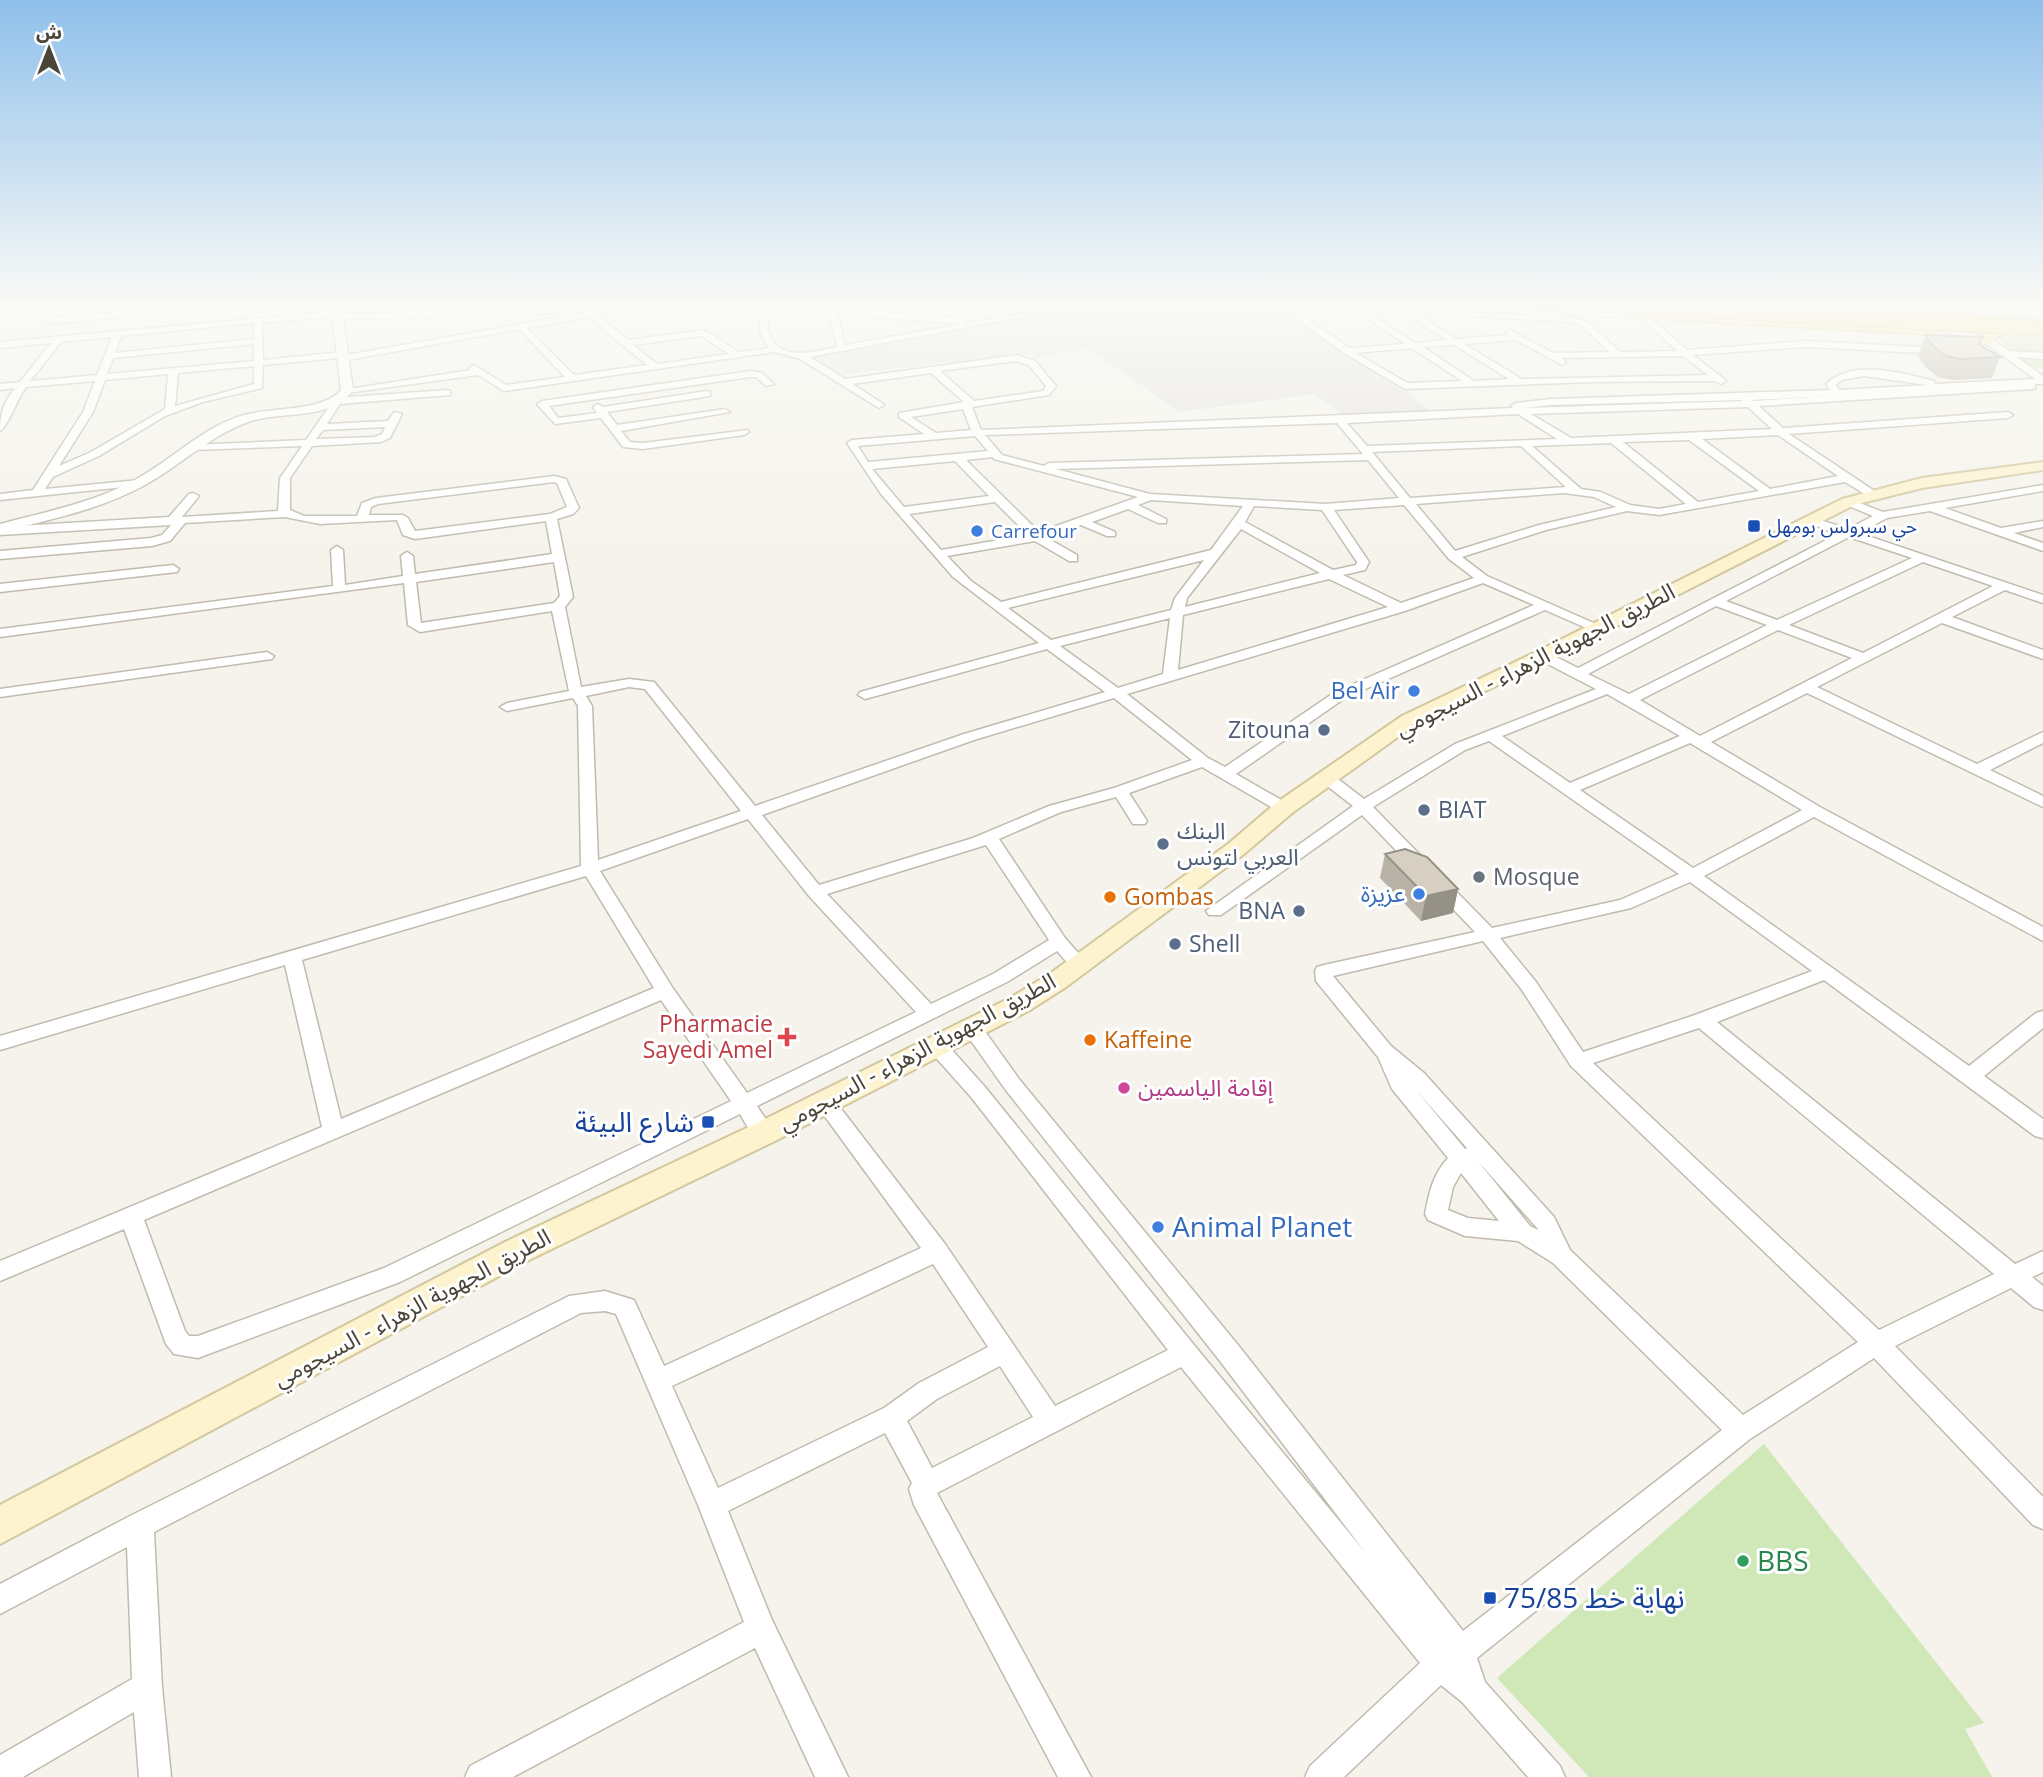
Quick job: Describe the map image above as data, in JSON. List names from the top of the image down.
{
  "streets": {
    "main road": ["الطريق الجهوية الزهراء - السيجومي"]
  },
  "places": {
    "transit": ["حي سبرولس بومهل", "شارع البيئة", "نهاية خط 75/85"],
    "other": [
      "Carrefour",
      "Bel Air",
      "Zitouna",
      "BIAT",
      "البنك العربي لتونس",
      "Mosque",
      "عزيزة",
      "Gombas",
      "BNA",
      "Shell",
      "Kaffeine",
      "إقامة الياسمين",
      "Animal Planet",
      "BBS"
    ],
    "health": ["Pharmacie Sayedi Amel"]
  },
  "north": "top"
}
